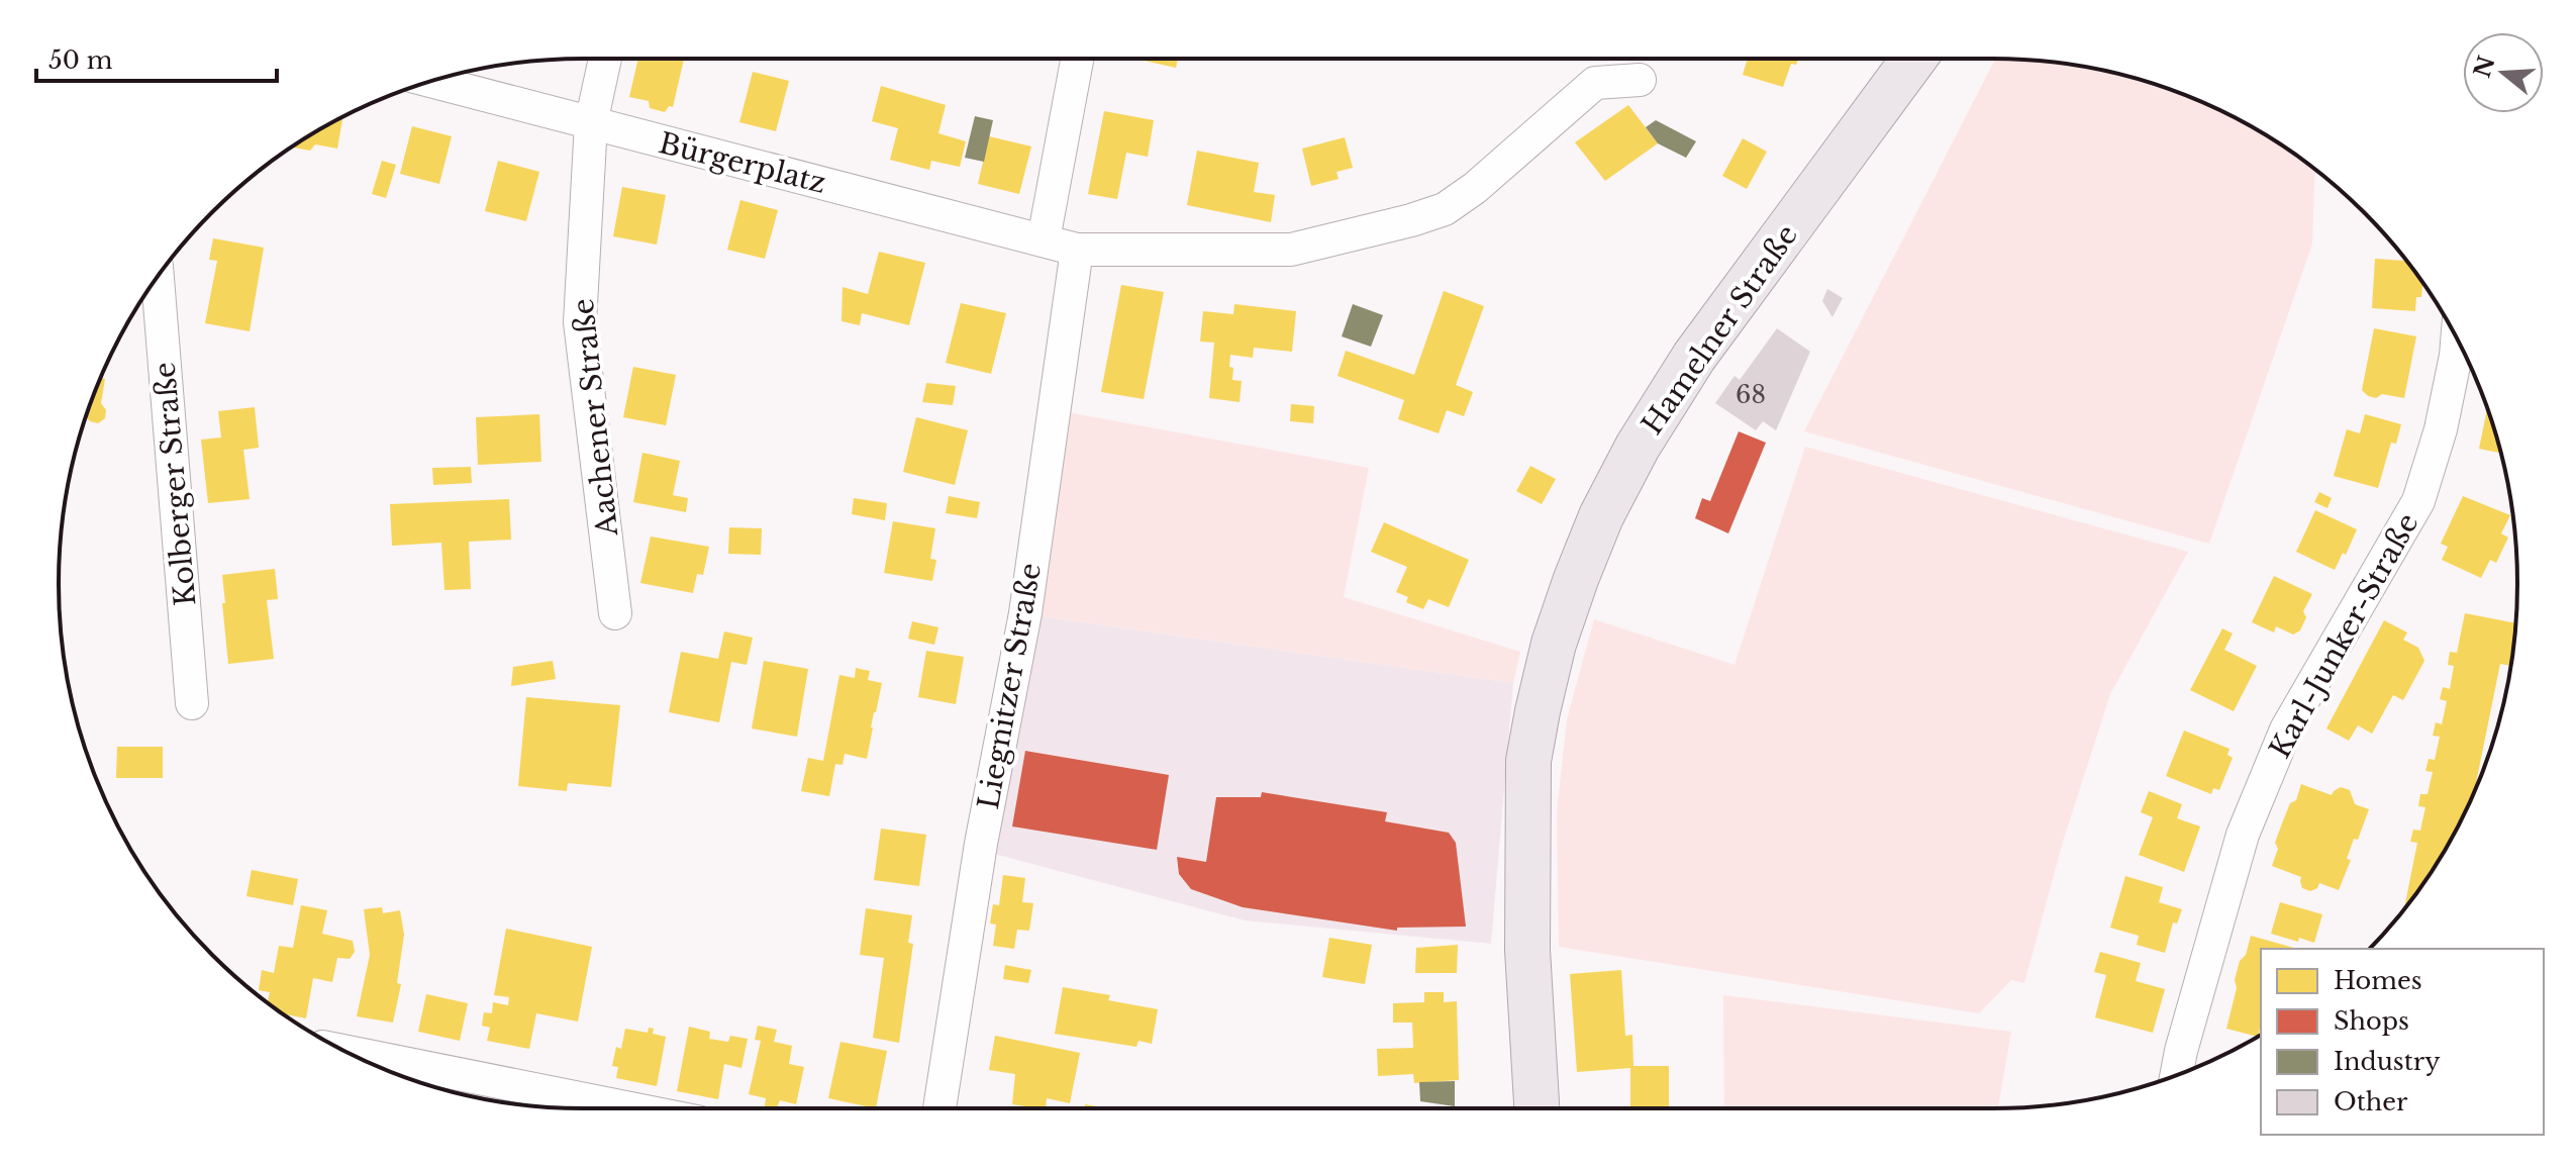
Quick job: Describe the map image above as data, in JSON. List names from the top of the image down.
{
  "streets": {
    "main road": ["Hamelner Straße"],
    "street": [
      "Bürgerplatz",
      "Aachener Straße",
      "Kolberger Straße",
      "Karl-Junker-Straße",
      "Liegnitzer Straße"
    ]
  },
  "crossings": [
    ["Bürgerplatz", "Aachener Straße"],
    ["Bürgerplatz", "Liegnitzer Straße"]
  ],
  "house_numbers": ["68"],
  "legend": [
    "Homes",
    "Shops",
    "Industry",
    "Other"
  ],
  "scale_bar": "50 m",
  "north": "left"
}
